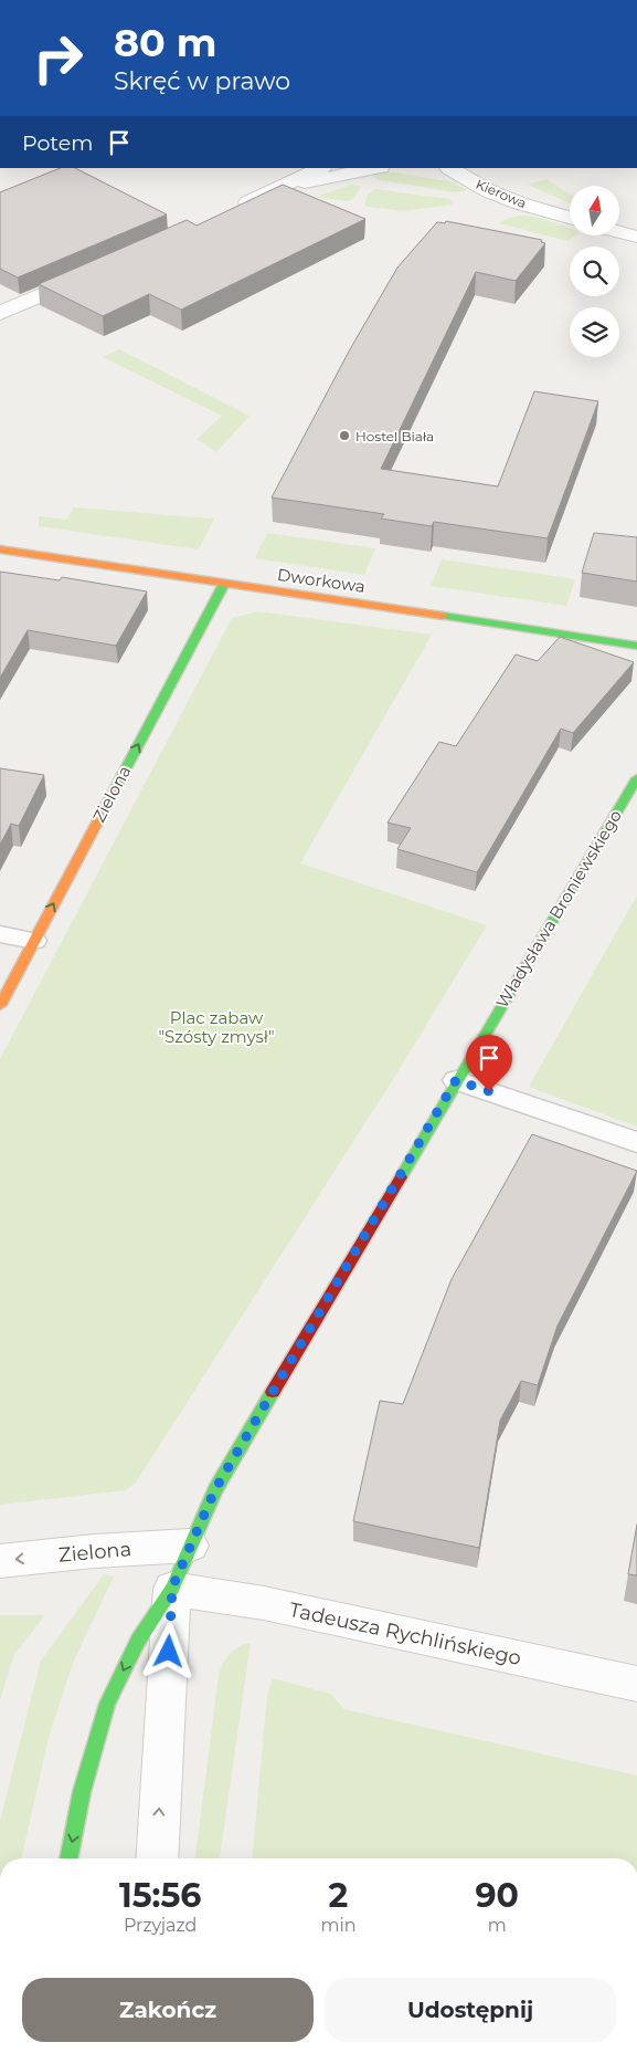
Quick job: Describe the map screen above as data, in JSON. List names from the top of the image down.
{
  "streets": {
    "street": [
      "Kierowa",
      "Dworkowa",
      "Zielona",
      "Władysława Broniewskiego",
      "Tadeusza Rychlińskiego"
    ]
  },
  "crossings": [
    ["Dworkowa", "Zielona"],
    ["Zielona", "Władysława Broniewskiego"],
    ["Władysława Broniewskiego", "Tadeusza Rychlińskiego"]
  ],
  "parks": ["Plac zabaw \"Szósty zmysł\""],
  "places": ["Hostel Biała"],
  "north": "top",
  "page": {
    "turn": ["80 m", "Skręć w prawo"],
    "then": "Potem",
    "eta": [
      "15:56",
      "Przyjazd",
      "2",
      "min",
      "90",
      "m"
    ],
    "buttons": ["Zakończ", "Udostępnij"]
  }
}
